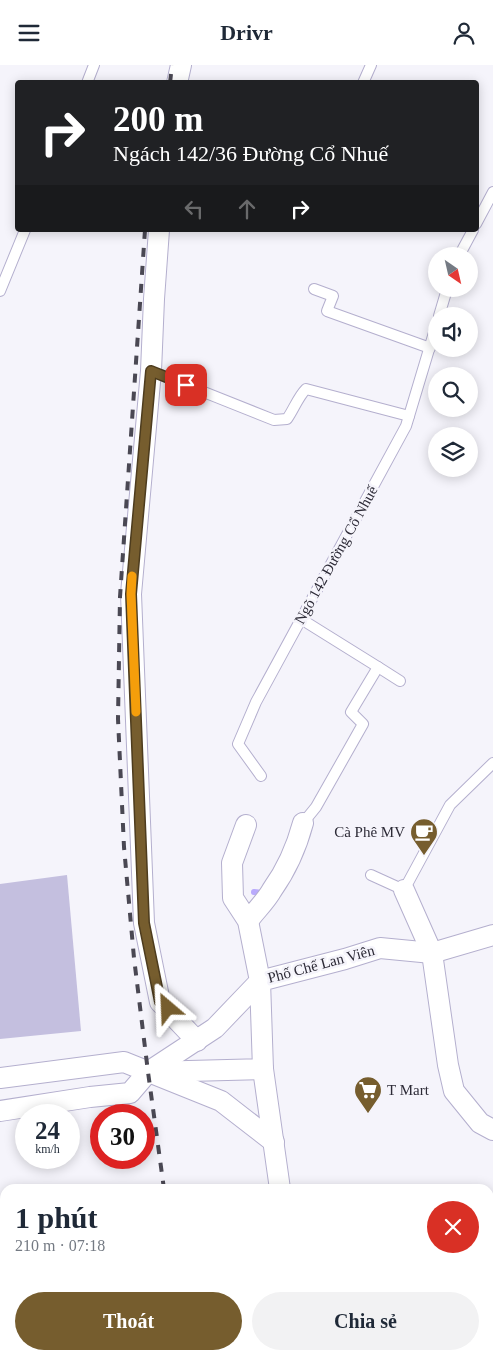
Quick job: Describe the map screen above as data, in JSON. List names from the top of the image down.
{
  "streets": {
    "street": ["Phố Chế Lan Viên"],
    "lane": ["Ngõ 142 Đường Cổ Nhuế"]
  },
  "places": {
    "cafe": ["Cà Phê MV"],
    "supermarket": ["T Mart"]
  },
  "north": "bottom right",
  "page": {
    "header": "Drivr",
    "turn": ["200 m", "Ngách 142/36 Đường Cổ Nhuế"],
    "speed": "24 km/h",
    "limit": "30",
    "heading": ["1 phút", "210 m · 07:18"],
    "buttons": ["Thoát", "Chia sẻ"]
  }
}
